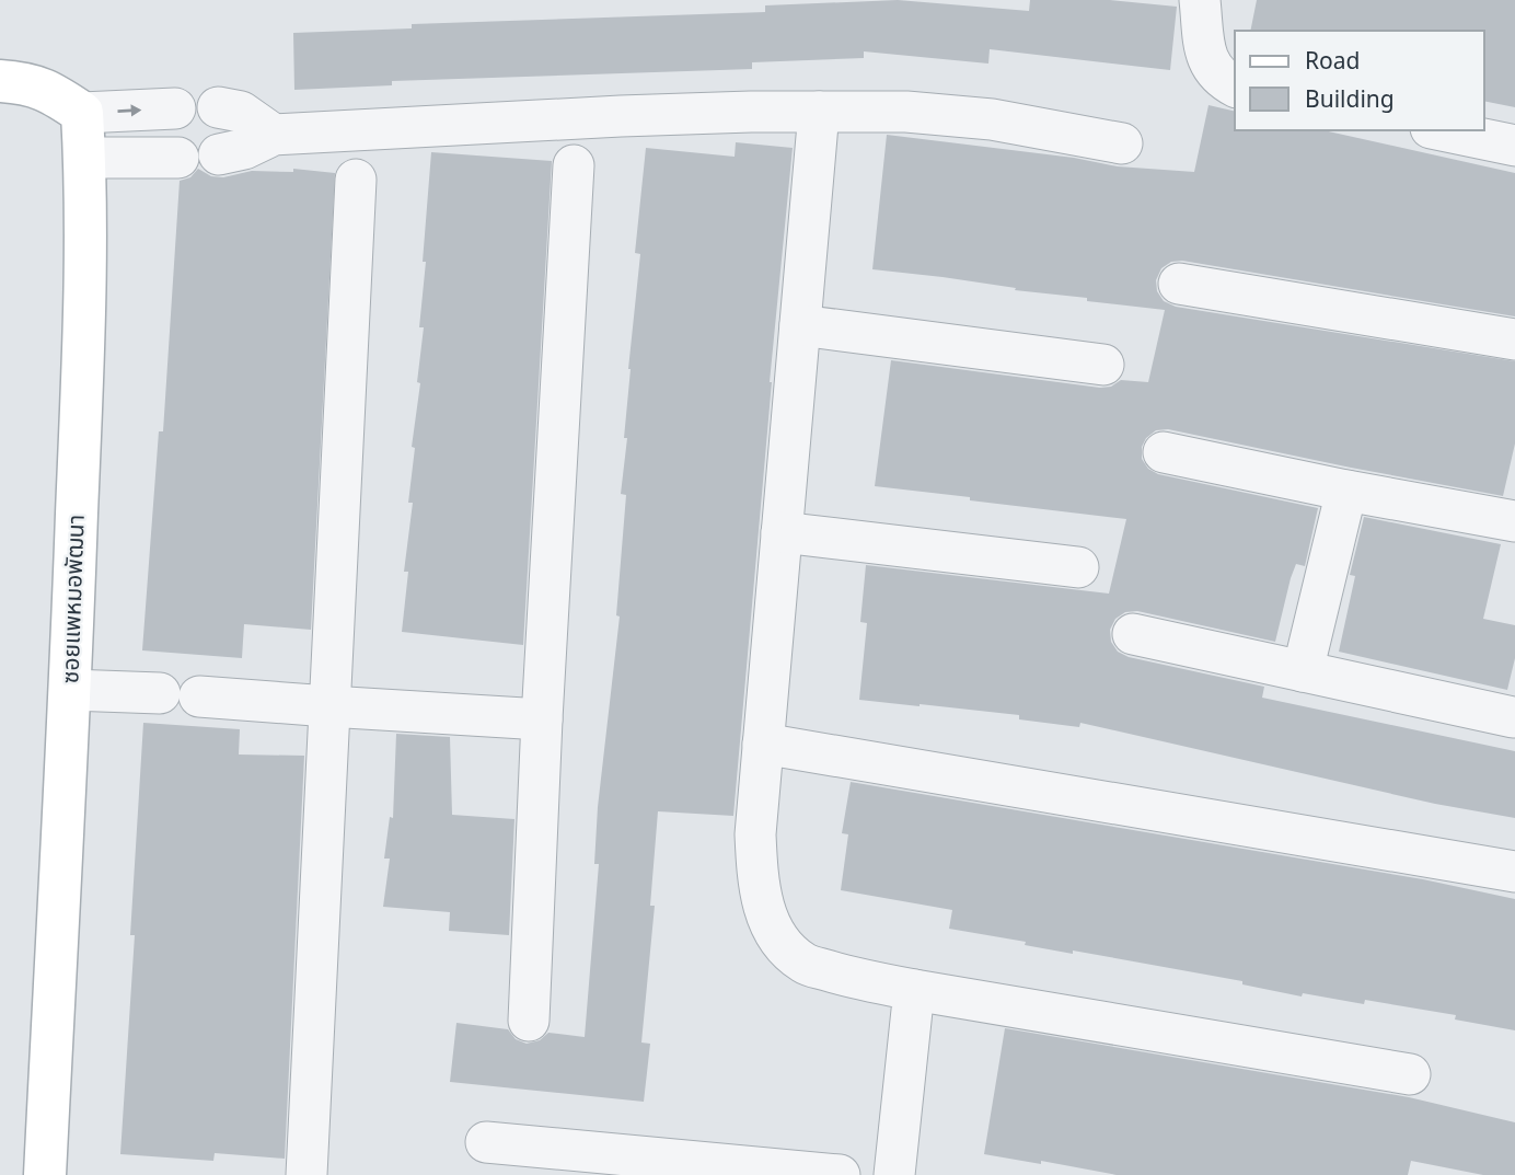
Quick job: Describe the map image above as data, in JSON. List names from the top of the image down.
{
  "streets": {
    "street": ["ซอยแพหมอพัฒนา"]
  },
  "legend": ["Road", "Building"]
}
